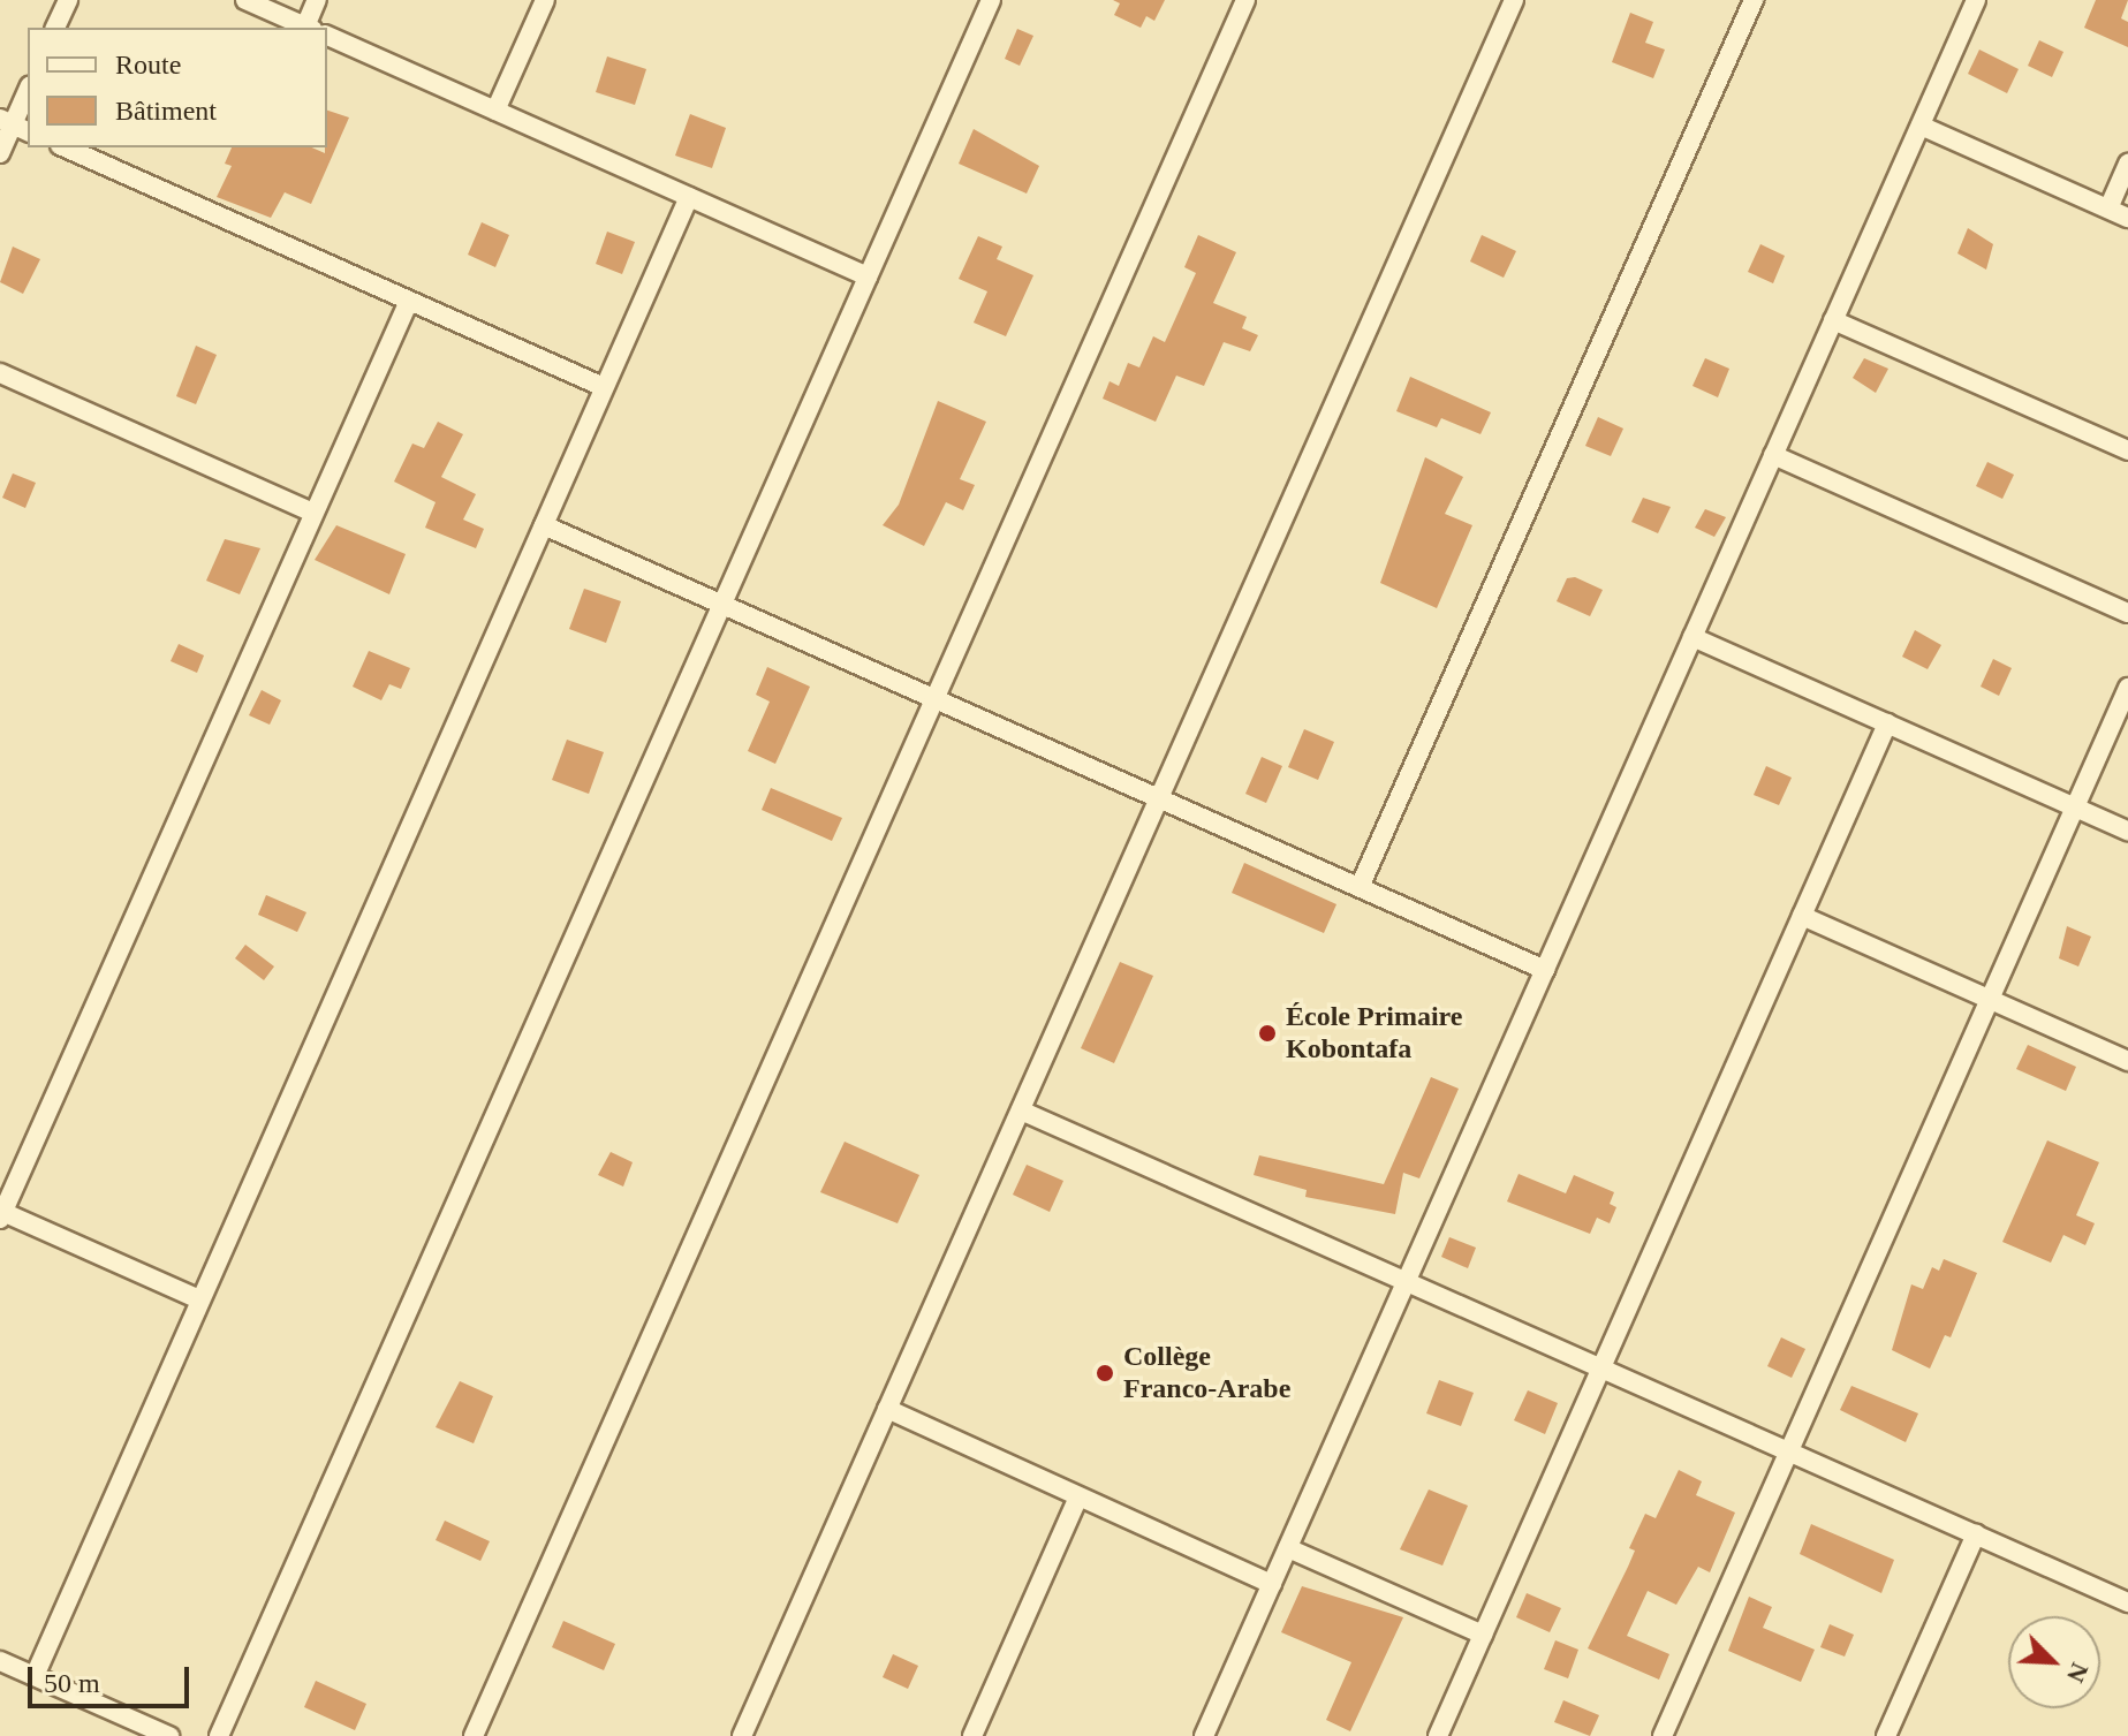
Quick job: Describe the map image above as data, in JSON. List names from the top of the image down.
{
  "places": ["École Primaire Kobontafa", "Collège Franco-Arabe"],
  "legend": ["Route", "Bâtiment"],
  "scale_bar": "50 m",
  "north": "bottom right"
}
